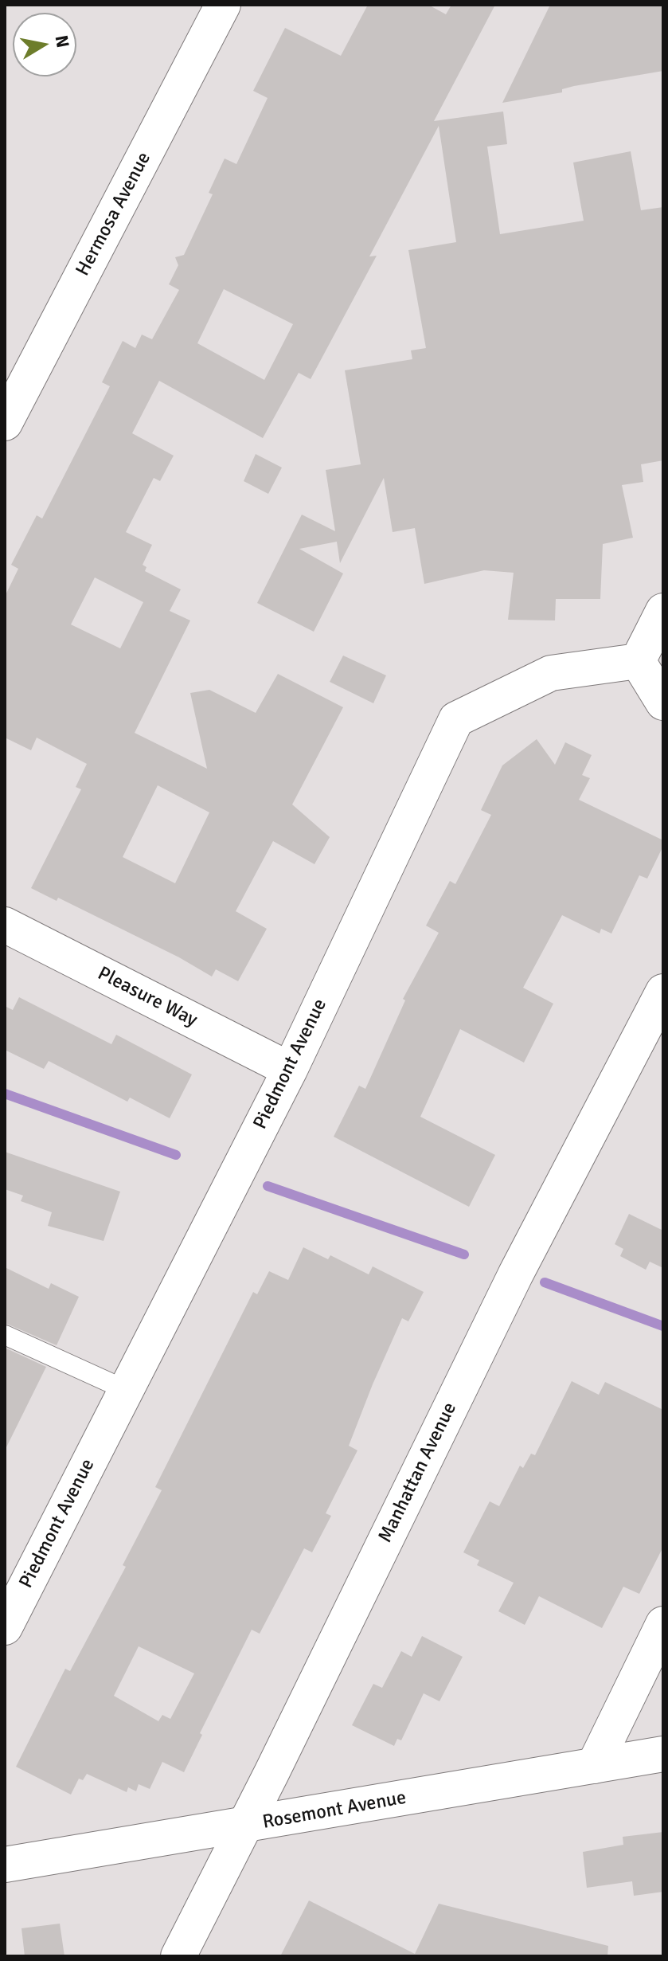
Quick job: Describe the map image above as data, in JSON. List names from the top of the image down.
{
  "streets": {
    "street": [
      "Hermosa Avenue",
      "Pleasure Way",
      "Piedmont Avenue",
      "Manhattan Avenue",
      "Rosemont Avenue"
    ]
  },
  "crossings": [
    ["Pleasure Way", "Piedmont Avenue"],
    ["Manhattan Avenue", "Rosemont Avenue"]
  ],
  "north": "right"
}
